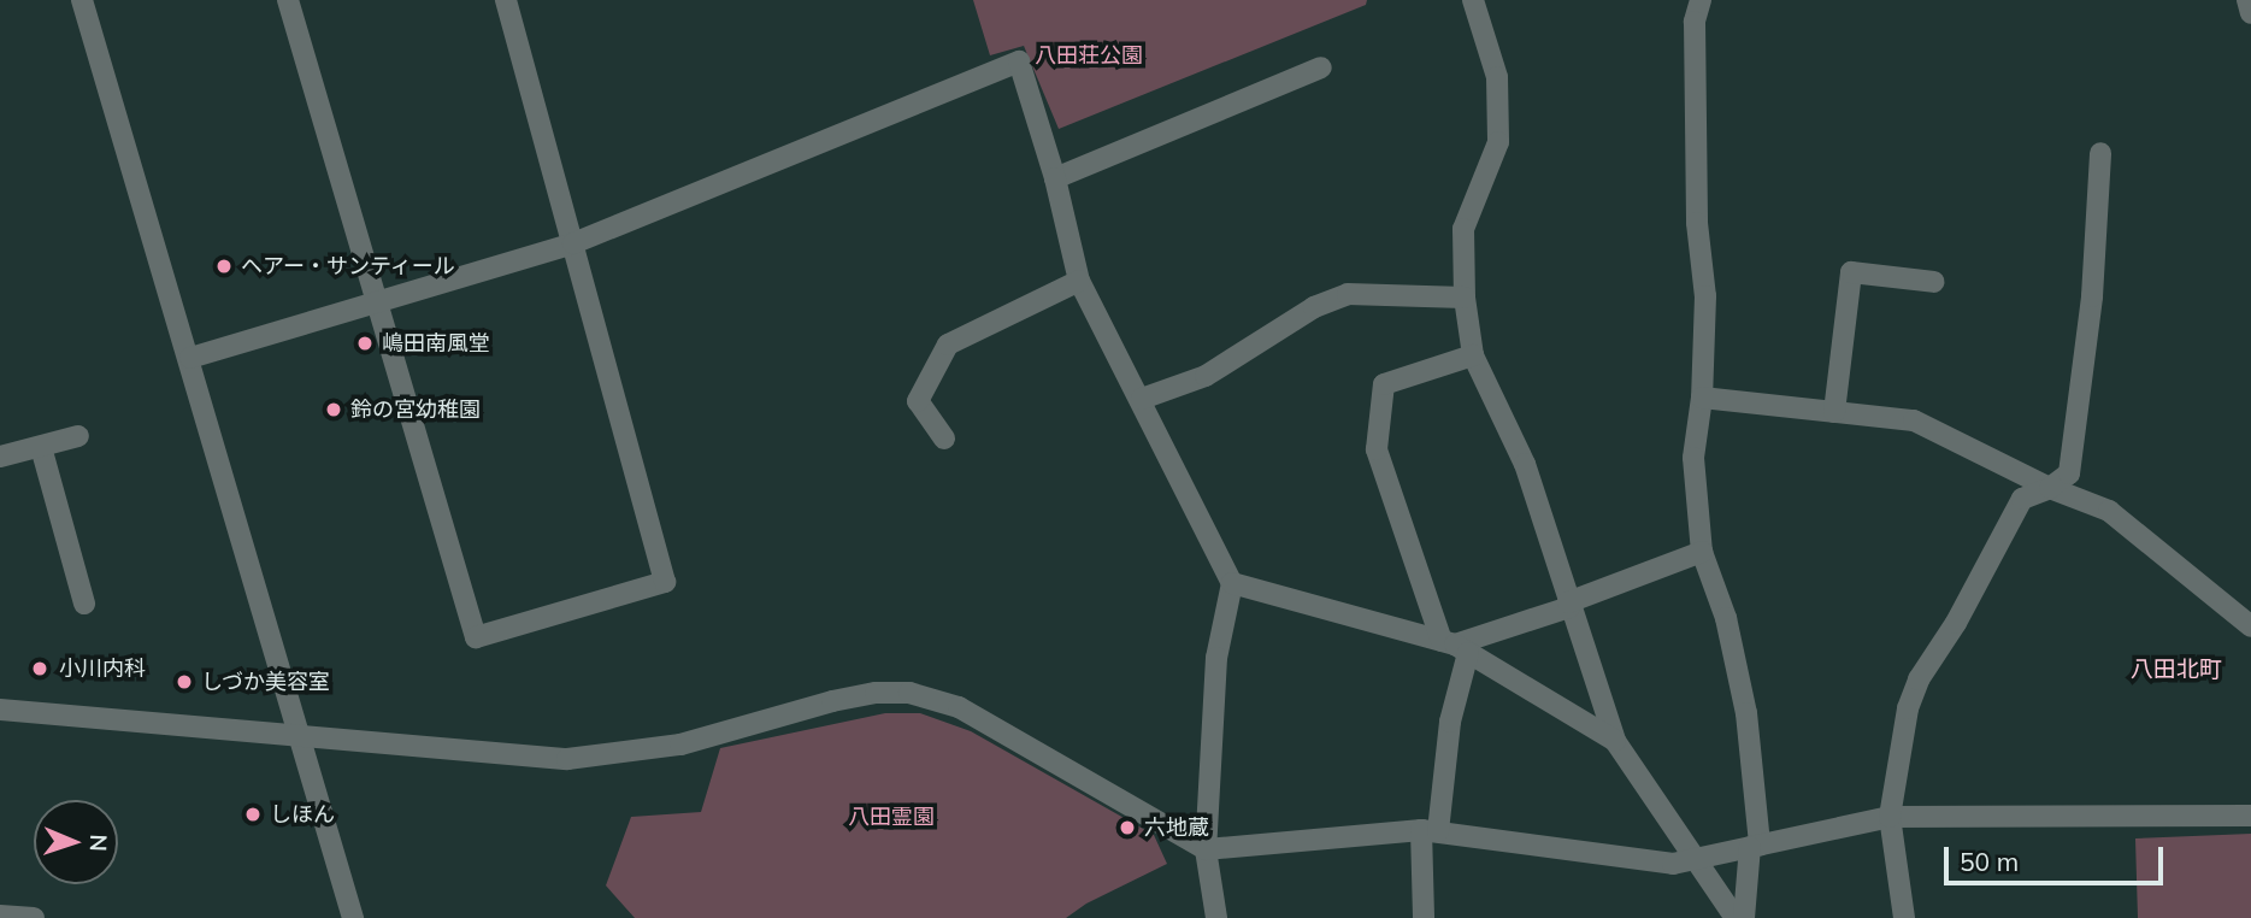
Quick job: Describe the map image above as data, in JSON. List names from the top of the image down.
{
  "districts": ["八田北町"],
  "parks": ["八田荘公園", "八田霊園"],
  "places": [
    "ヘアー・サンティール",
    "嶋田南風堂",
    "鈴の宮幼稚園",
    "小川内科",
    "しづか美容室",
    "しほん",
    "六地蔵"
  ],
  "scale_bar": "50 m",
  "north": "right"
}
